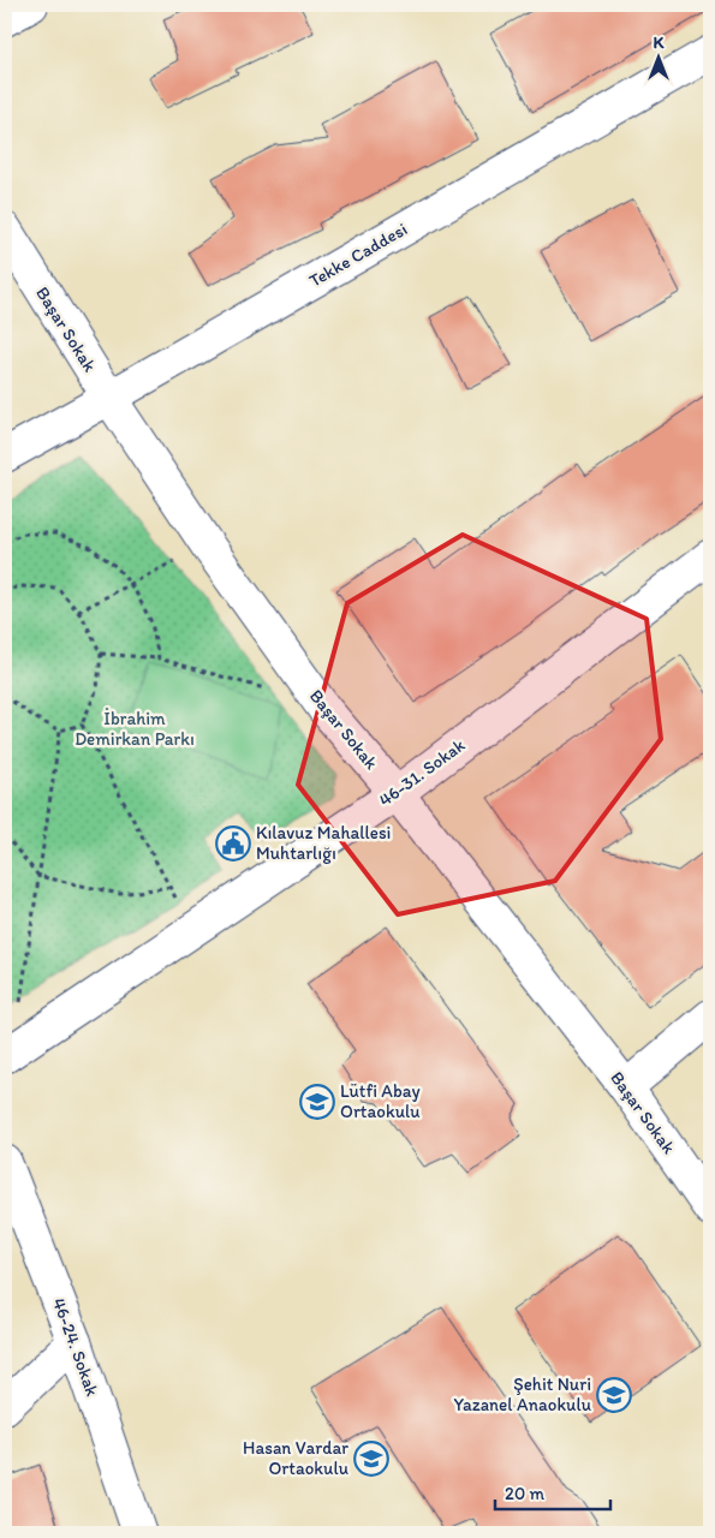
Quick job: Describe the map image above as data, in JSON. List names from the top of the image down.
{
  "streets": {
    "street": [
      "Tekke Caddesi",
      "Başar Sokak",
      "46-31. Sokak",
      "46-24. Sokak"
    ]
  },
  "crossings": [
    ["Tekke Caddesi", "Başar Sokak"],
    ["Başar Sokak", "46-31. Sokak"]
  ],
  "parks": ["İbrahim Demirkan Parkı"],
  "places": {
    "public building": ["Kılavuz Mahallesi Muhtarlığı"],
    "school or university": ["Lütfi Abay Ortaokulu", "Şehit Nuri Yazanel Anaokulu", "Hasan Vardar Ortaokulu"]
  },
  "scale_bar": "20 m",
  "north": "top"
}
